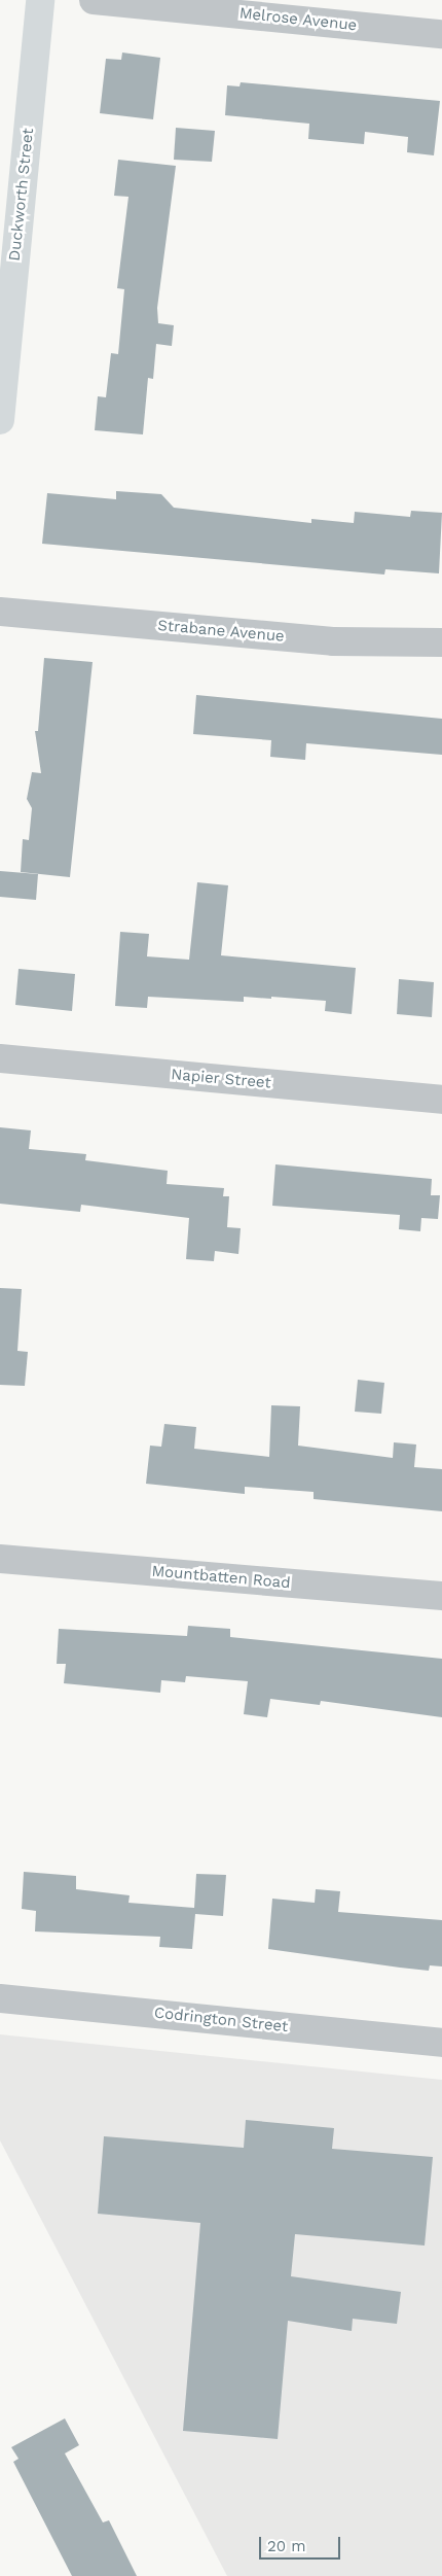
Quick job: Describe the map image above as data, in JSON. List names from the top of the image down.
{
  "streets": {
    "main road": ["Duckworth Street"],
    "street": [
      "Melrose Avenue",
      "Strabane Avenue",
      "Napier Street",
      "Mountbatten Road",
      "Codrington Street"
    ]
  },
  "scale_bar": "20 m"
}
